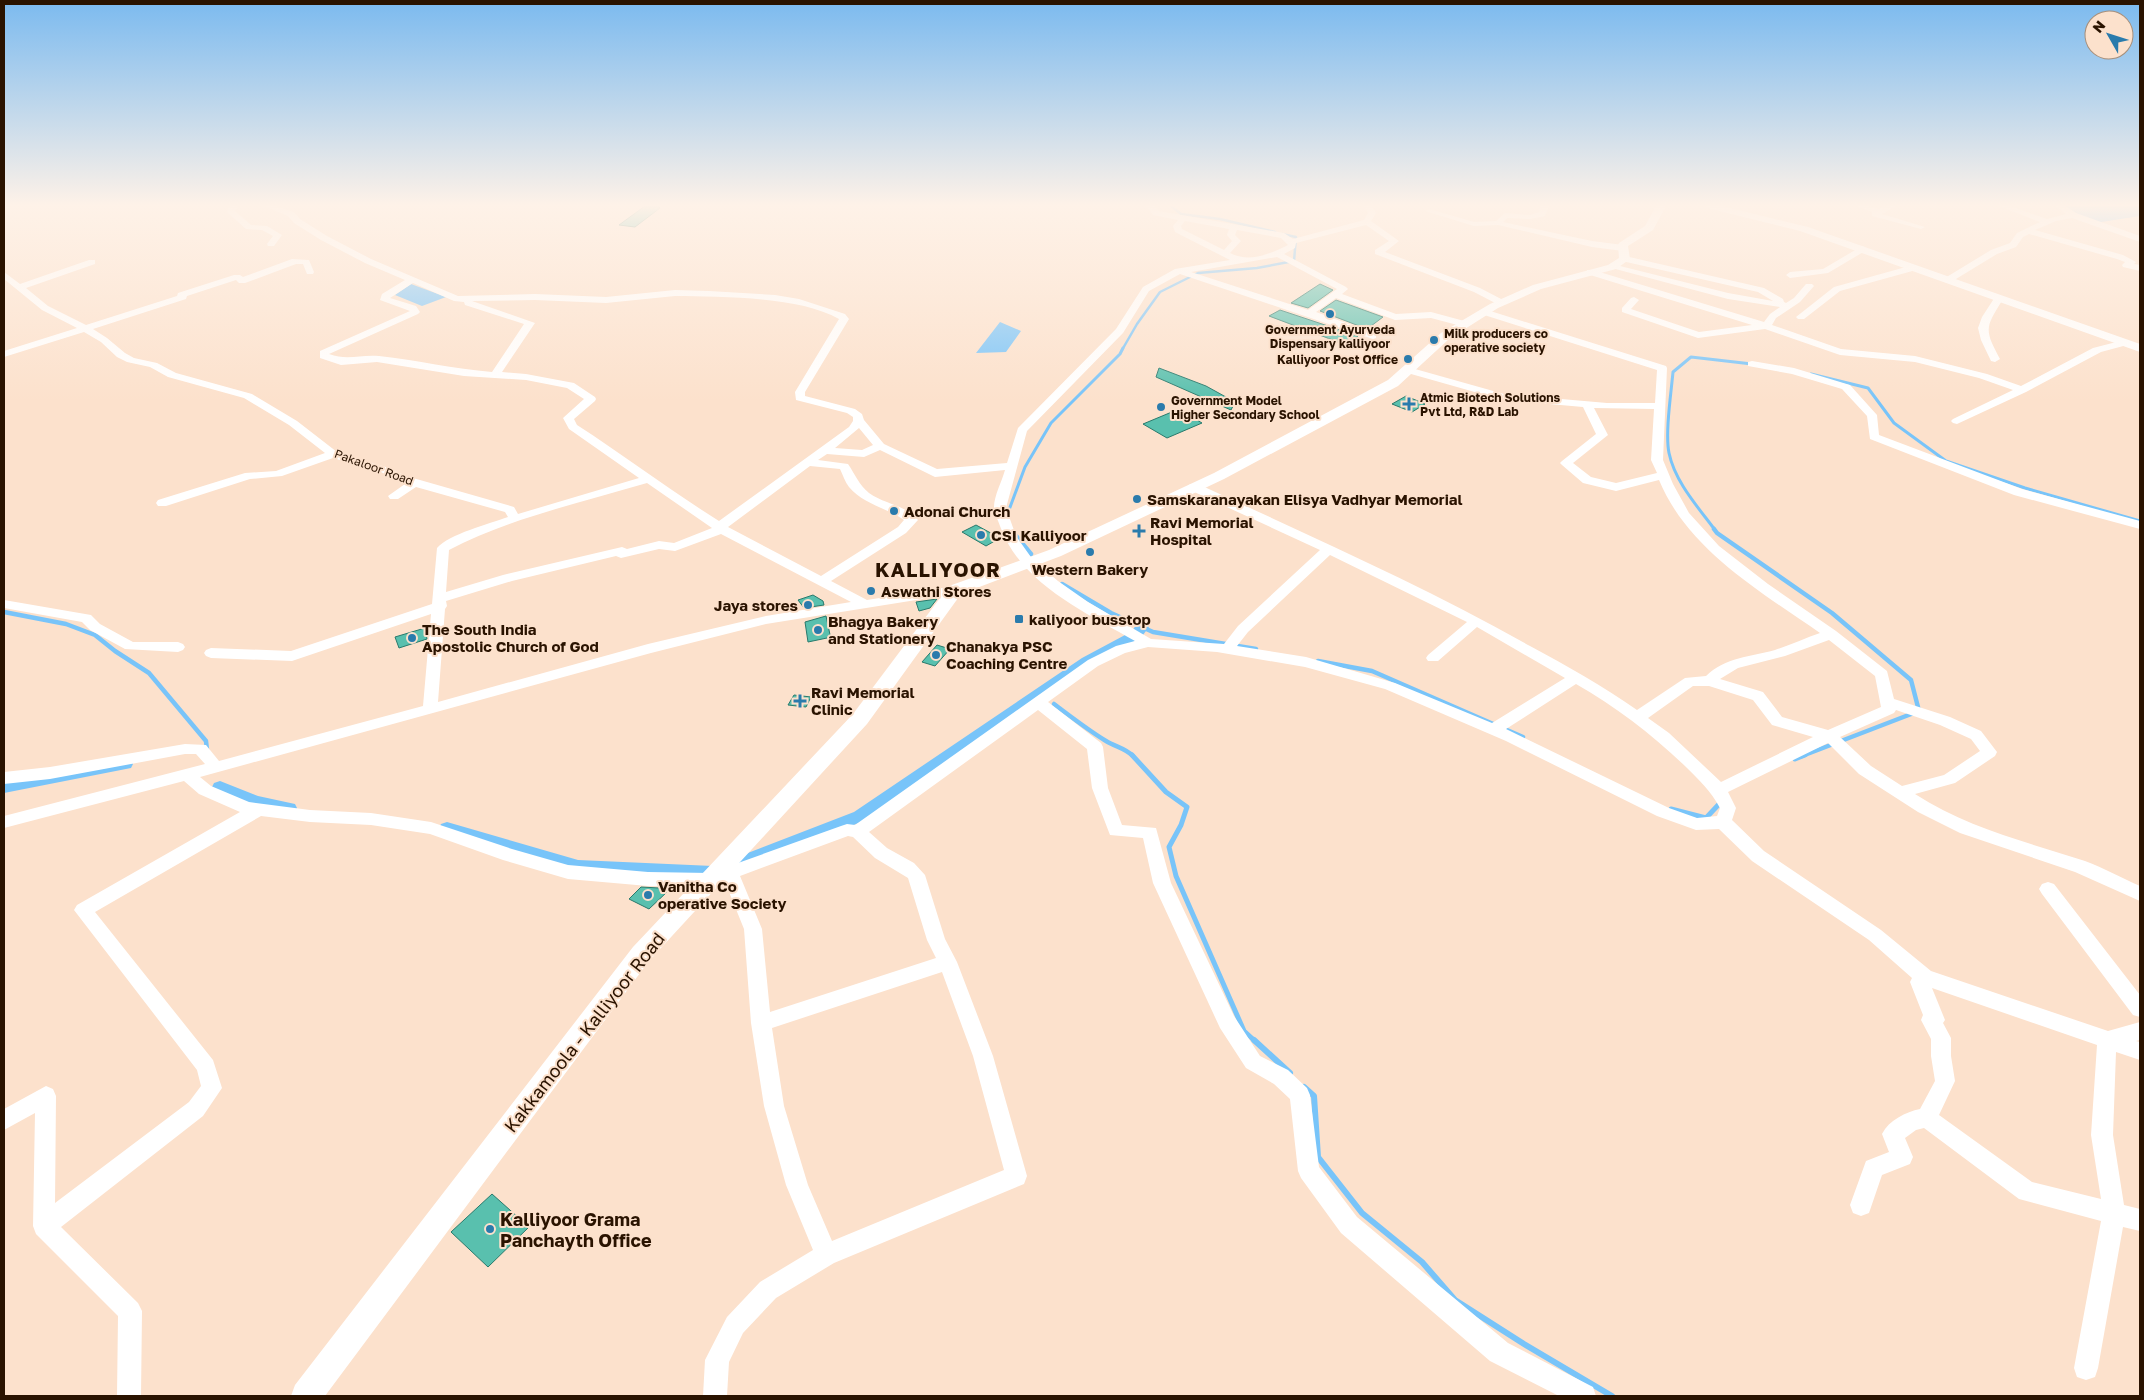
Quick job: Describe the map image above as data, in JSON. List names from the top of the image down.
{
  "streets": {
    "main road": ["Kakkamoola - Kalliyoor Road"],
    "street": ["Pakaloor Road"]
  },
  "districts": ["KALLIYOOR"],
  "places": {
    "other": [
      "Government Ayurveda Dispensary kalliyoor",
      "Milk producers co operative society",
      "Kalliyoor Post Office",
      "Government Model Higher Secondary School",
      "Samskaranayakan Elisya Vadhyar Memorial",
      "Adonai Church",
      "CSI Kalliyoor",
      "Western Bakery",
      "Aswathi Stores",
      "Jaya stores",
      "Bhagya Bakery and Stationery",
      "The South India Apostolic Church of God",
      "Chanakya PSC Coaching Centre",
      "Vanitha Co operative Society",
      "Kalliyoor Grama Panchayth Office"
    ],
    "health": ["Atmic Biotech Solutions Pvt Ltd, R&D Lab", "Ravi Memorial Hospital", "Ravi Memorial Clinic"],
    "transit": ["kaliyoor busstop"]
  },
  "north": "top left"
}
